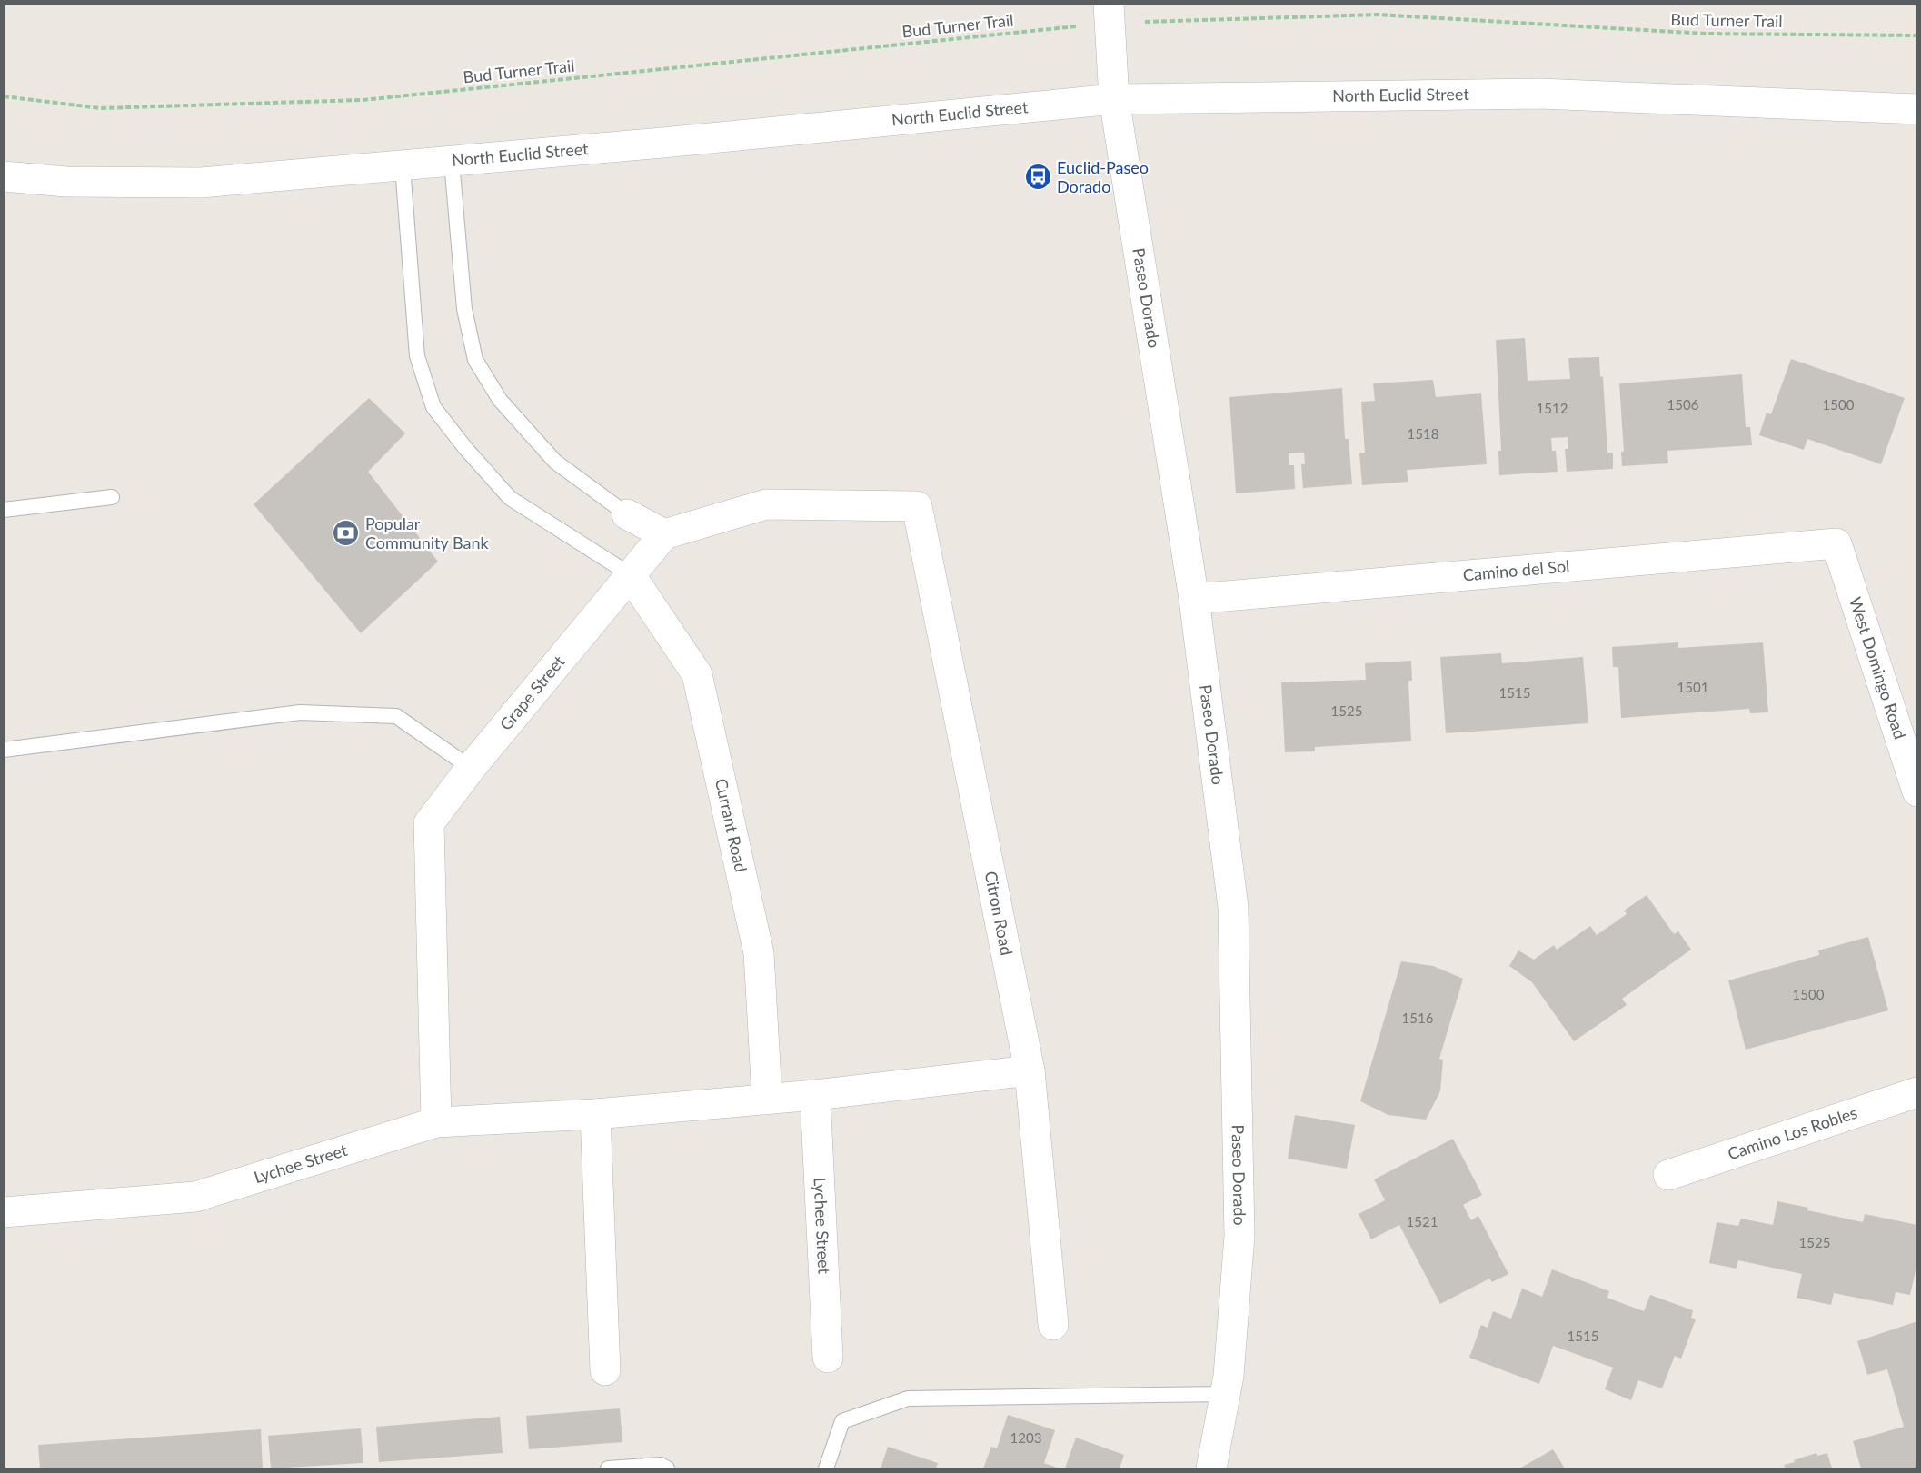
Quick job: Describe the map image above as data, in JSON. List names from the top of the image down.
{
  "streets": {
    "street": [
      "North Euclid Street",
      "Paseo Dorado",
      "Camino del Sol",
      "West Domingo Road",
      "Grape Street",
      "Currant Road",
      "Citron Road",
      "Camino Los Robles",
      "Lychee Street"
    ],
    "path": ["Bud Turner Trail"]
  },
  "crossings": [
    ["Bud Turner Trail", "Paseo Dorado"],
    ["North Euclid Street", "Paseo Dorado"],
    ["Paseo Dorado", "Camino del Sol"],
    ["Camino del Sol", "West Domingo Road"],
    ["Grape Street", "Currant Road"],
    ["Grape Street", "Citron Road"],
    ["Grape Street", "Lychee Street"],
    ["Currant Road", "Lychee Street"],
    ["Citron Road", "Lychee Street"]
  ],
  "places": {
    "bus stop": ["Euclid-Paseo Dorado"],
    "bank": ["Popular Community Bank"]
  },
  "house_numbers": [
    "1506",
    "1500",
    "1512",
    "1518",
    "1501",
    "1515",
    "1525",
    "1500",
    "1516",
    "1521",
    "1525",
    "1515",
    "1203"
  ]
}
